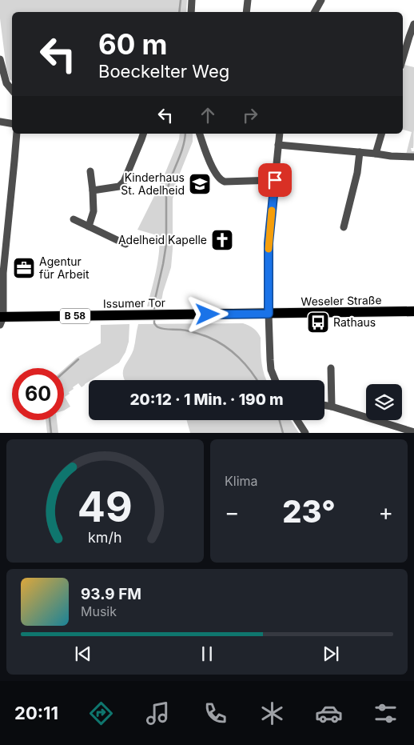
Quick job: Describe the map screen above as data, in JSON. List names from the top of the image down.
{
  "streets": {
    "main road": ["Weseler Straße", "Issumer Tor", "B 58"]
  },
  "crossings": [
    ["Weseler Straße", "Issumer Tor"]
  ],
  "places": {
    "school or university": ["Kinderhaus St. Adelheid"],
    "church": ["Adelheid Kapelle"],
    "office": ["Agentur für Arbeit"],
    "bus stop": ["Rathaus"]
  },
  "page": {
    "turn": ["60 m", "Boeckelter Weg"],
    "limit": "60",
    "trip": "20:12 · 1 Min. · 190 m",
    "tile": "Klima",
    "heat": ["−", "23°", "+"],
    "song": ["93.9 FM", "Musik"],
    "tabs": "20:11",
    "gauge": ["49", "km/h"]
  }
}
